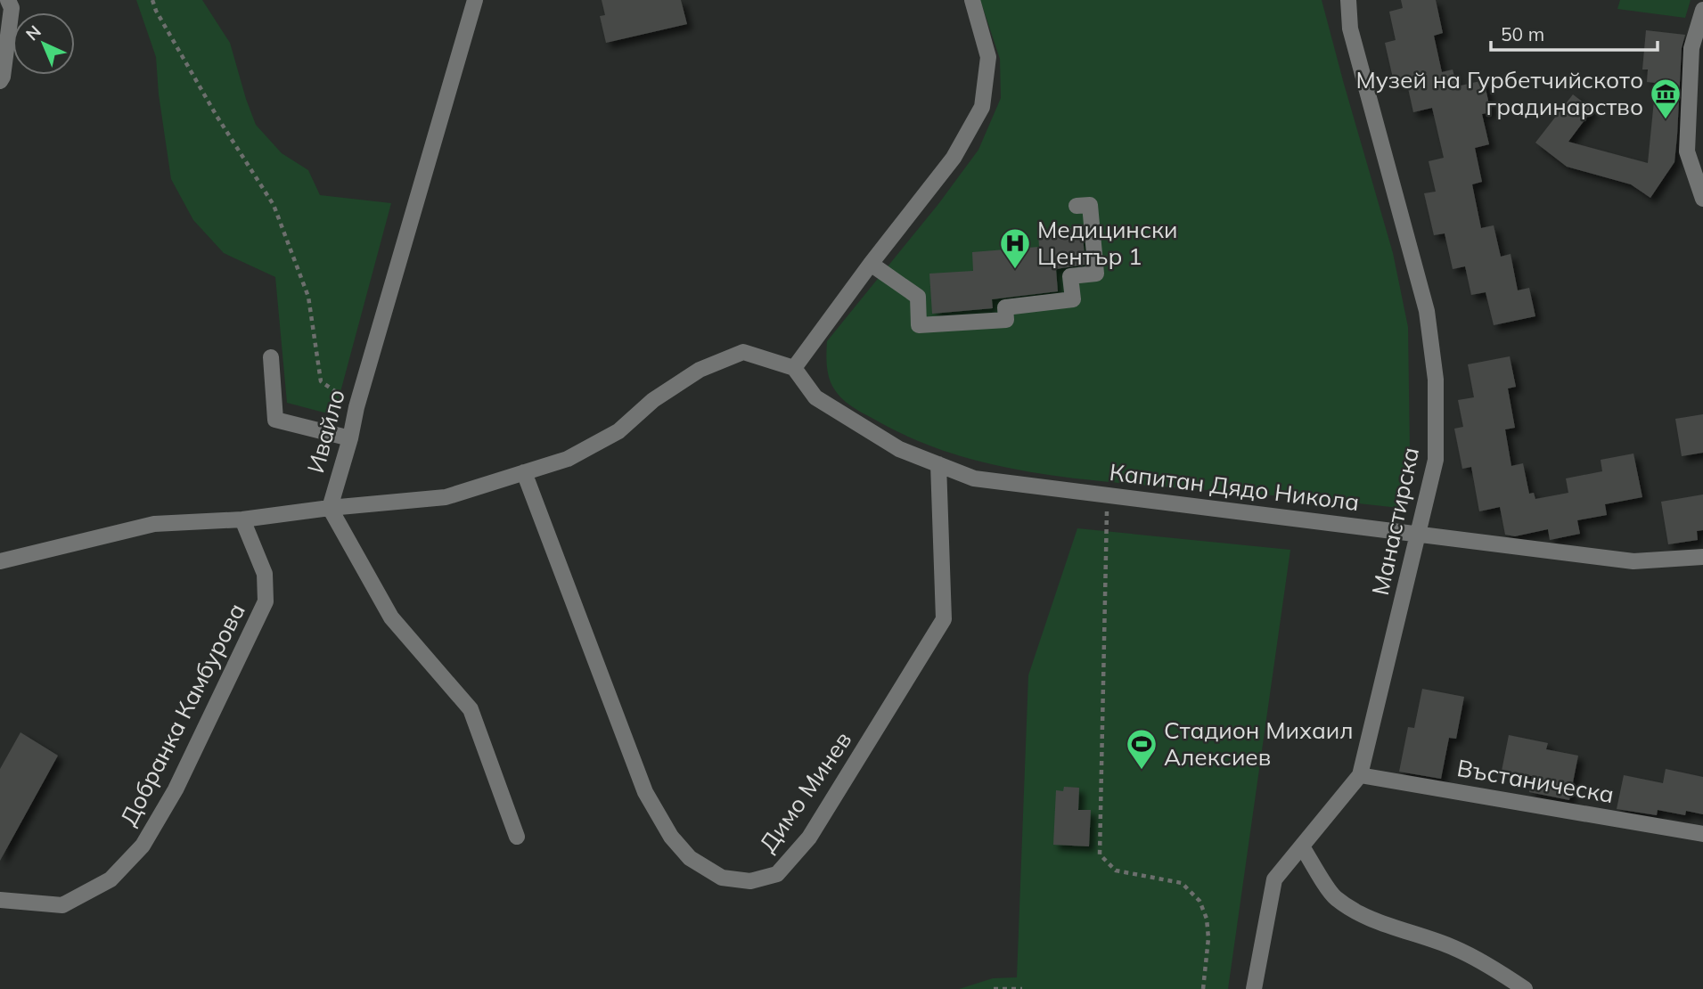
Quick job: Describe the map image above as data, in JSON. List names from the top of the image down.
{
  "streets": {
    "street": [
      "Ивайло",
      "Капитан Дядо Никола",
      "Манастирска",
      "Добранка Камбурова",
      "Въстаническа",
      "Димо Минев"
    ]
  },
  "crossings": [
    ["Капитан Дядо Никола", "Манастирска"],
    ["Капитан Дядо Никола", "Димо Минев"],
    ["Манастирска", "Въстаническа"]
  ],
  "places": {
    "museum": ["Музей на Гурбетчийското градинарство"],
    "hospital": ["Медицински Център 1"],
    "sports": ["Стадион Михаил Алексиев"]
  },
  "scale_bar": "50 m",
  "north": "top left"
}
